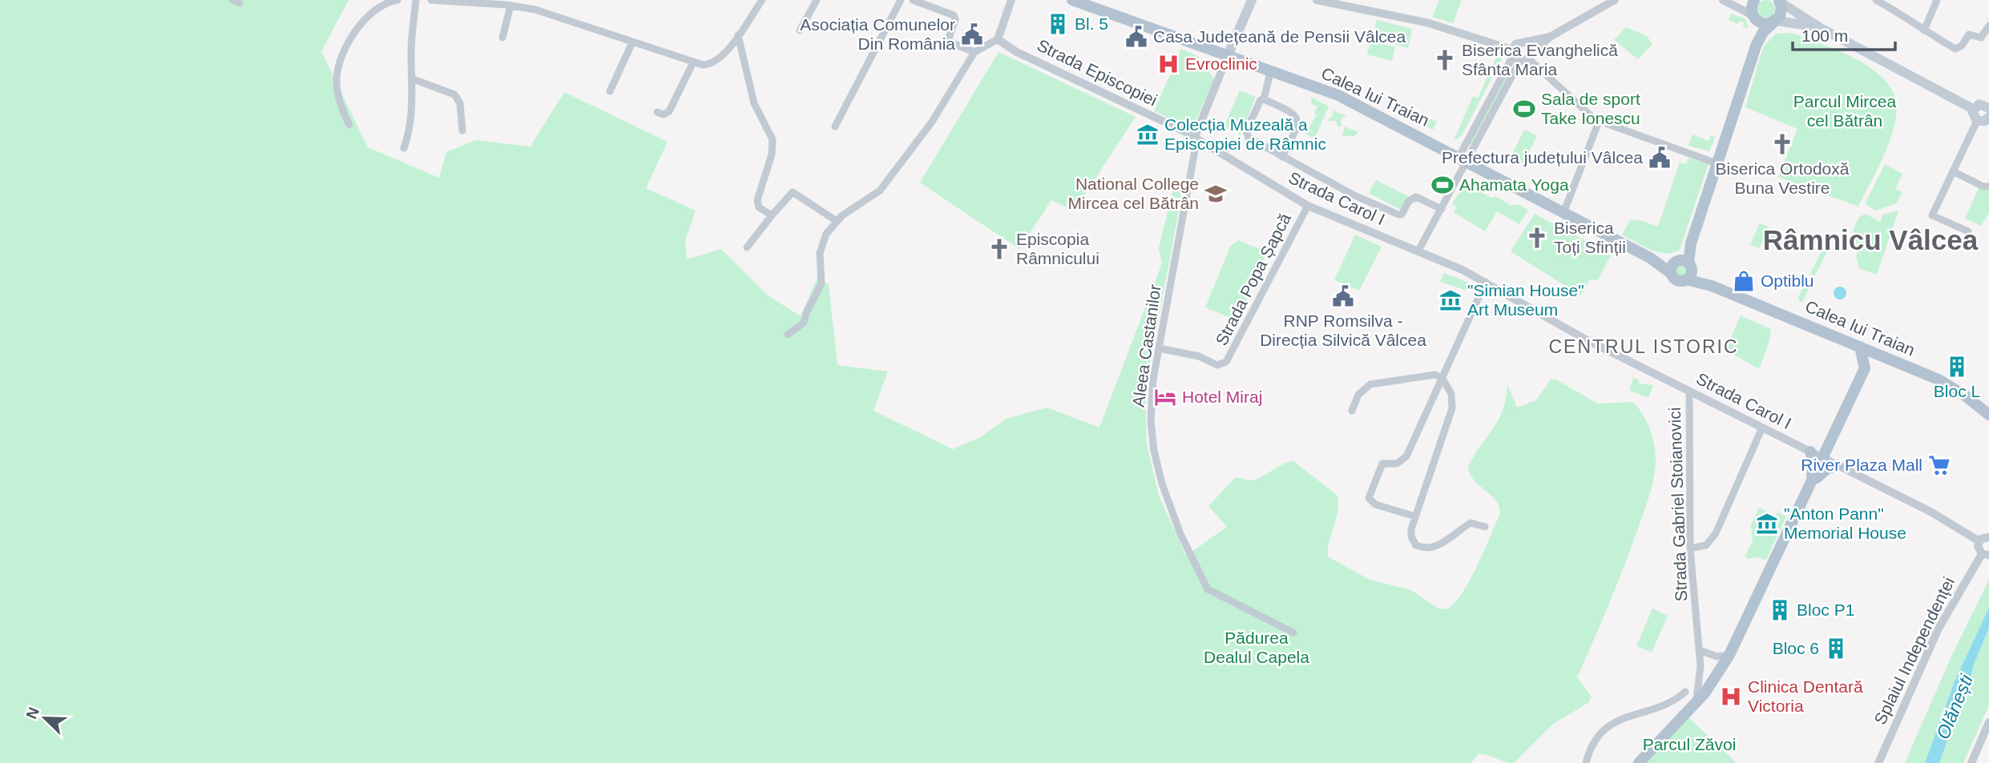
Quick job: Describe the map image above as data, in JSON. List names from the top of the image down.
{
  "streets": {
    "main road": ["Calea lui Traian"],
    "street": [
      "Strada Episcopiei",
      "Strada Carol I",
      "Strada Popa Șapcă",
      "Aleea Castanilor",
      "Strada Gabriel Stoianovici",
      "Splaiul Independenței"
    ]
  },
  "crossings": [
    ["Strada Episcopiei", "Strada Carol I"],
    ["Strada Episcopiei", "Aleea Castanilor"],
    ["Strada Carol I", "Strada Popa Șapcă"],
    ["Strada Carol I", "Aleea Castanilor"],
    ["Strada Carol I", "Strada Gabriel Stoianovici"],
    ["Strada Popa Șapcă", "Aleea Castanilor"]
  ],
  "districts": ["Râmnicu Vâlcea", "CENTRUL ISTORIC"],
  "water": ["Olănești"],
  "parks": ["Parcul Mircea cel Bătrân", "Pădurea Dealul Capela", "Parcul Zăvoi"],
  "places": {
    "building": [
      "Bl. 5",
      "Bloc L",
      "Bloc P1",
      "Bloc 6"
    ],
    "public building": [
      "Asociația Comunelor Din România",
      "Casa Județeană de Pensii Vâlcea",
      "Prefectura județului Vâlcea",
      "RNP Romsilva - Direcția Silvică Vâlcea"
    ],
    "church": [
      "Biserica Evanghelică Sfânta Maria",
      "Biserica Ortodoxă Buna Vestire",
      "Biserica Toți Sfinții",
      "Episcopia Râmnicului"
    ],
    "hospital": ["Evroclinic", "Clinica Dentară Victoria"],
    "sports": ["Sala de sport Take Ionescu", "Ahamata Yoga"],
    "museum": ["Colecția Muzeală a Episcopiei de Râmnic", "\"Simian House\" Art Museum", "\"Anton Pann\" Memorial House"],
    "school or university": ["National College Mircea cel Bătrân"],
    "shop": ["Optiblu"],
    "hotel": ["Hotel Miraj"],
    "supermarket": ["River Plaza Mall"]
  },
  "scale_bar": "100 m",
  "north": "top left"
}
